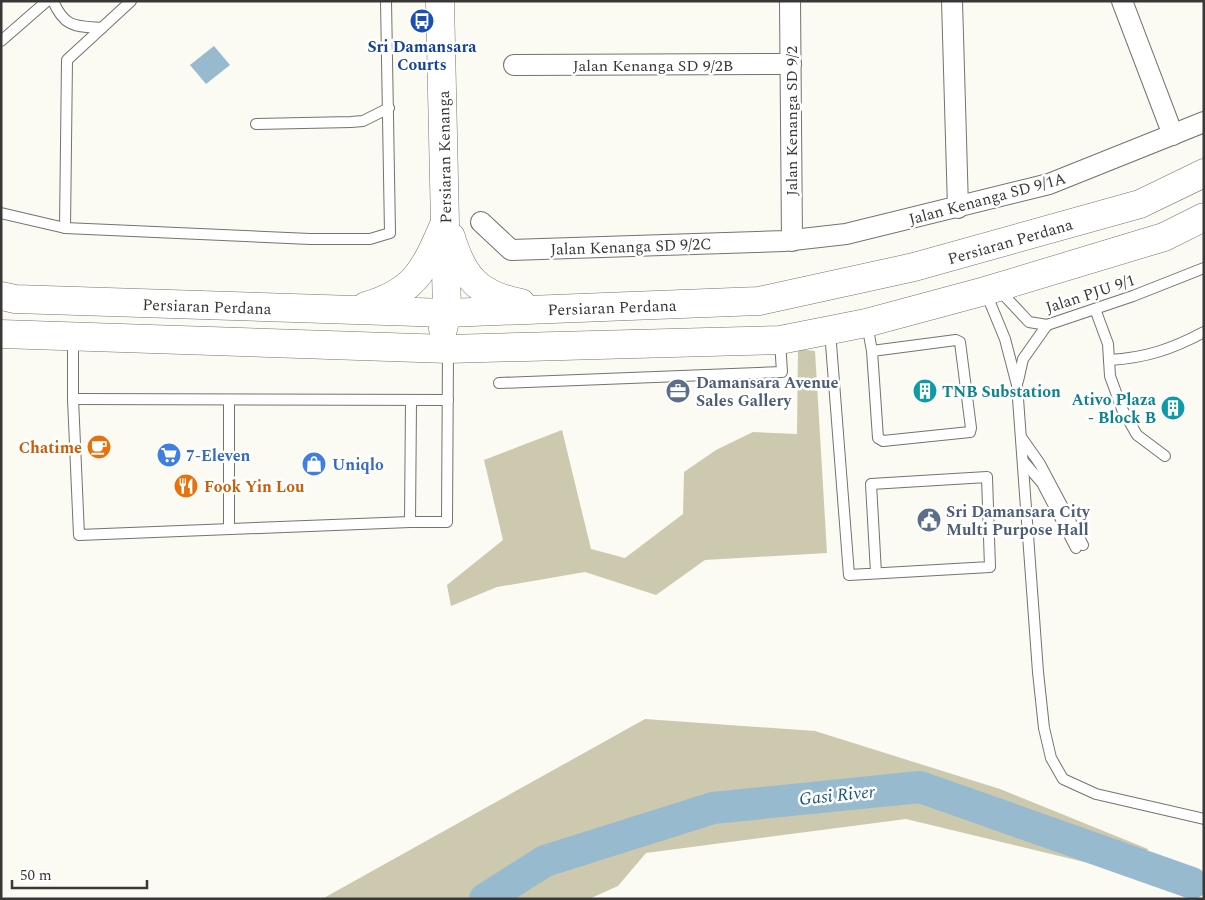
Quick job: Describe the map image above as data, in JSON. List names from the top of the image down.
{
  "streets": {
    "main road": ["Persiaran Kenanga", "Persiaran Perdana"],
    "street": [
      "Jalan Kenanga SD 9/2B",
      "Jalan Kenanga SD 9/2",
      "Jalan Kenanga SD 9/1A",
      "Jalan Kenanga SD 9/2C"
    ],
    "lane": ["Jalan PJU 9/1"]
  },
  "crossings": [
    ["Jalan Kenanga SD 9/2B", "Jalan Kenanga SD 9/2"],
    ["Jalan Kenanga SD 9/2", "Jalan Kenanga SD 9/1A"],
    ["Jalan Kenanga SD 9/2", "Jalan Kenanga SD 9/2C"],
    ["Persiaran Kenanga", "Persiaran Perdana"],
    ["Jalan Kenanga SD 9/1A", "Jalan Kenanga SD 9/2C"]
  ],
  "water": ["Gasi River"],
  "places": {
    "bus stop": ["Sri Damansara Courts"],
    "office": ["Damansara Avenue Sales Gallery"],
    "building": ["TNB Substation", "Ativo Plaza - Block B"],
    "cafe": ["Chatime"],
    "supermarket": ["7-Eleven"],
    "shop": ["Uniqlo"],
    "restaurant": ["Fook Yin Lou"],
    "public building": ["Sri Damansara City Multi Purpose Hall"]
  },
  "scale_bar": "50 m"
}
